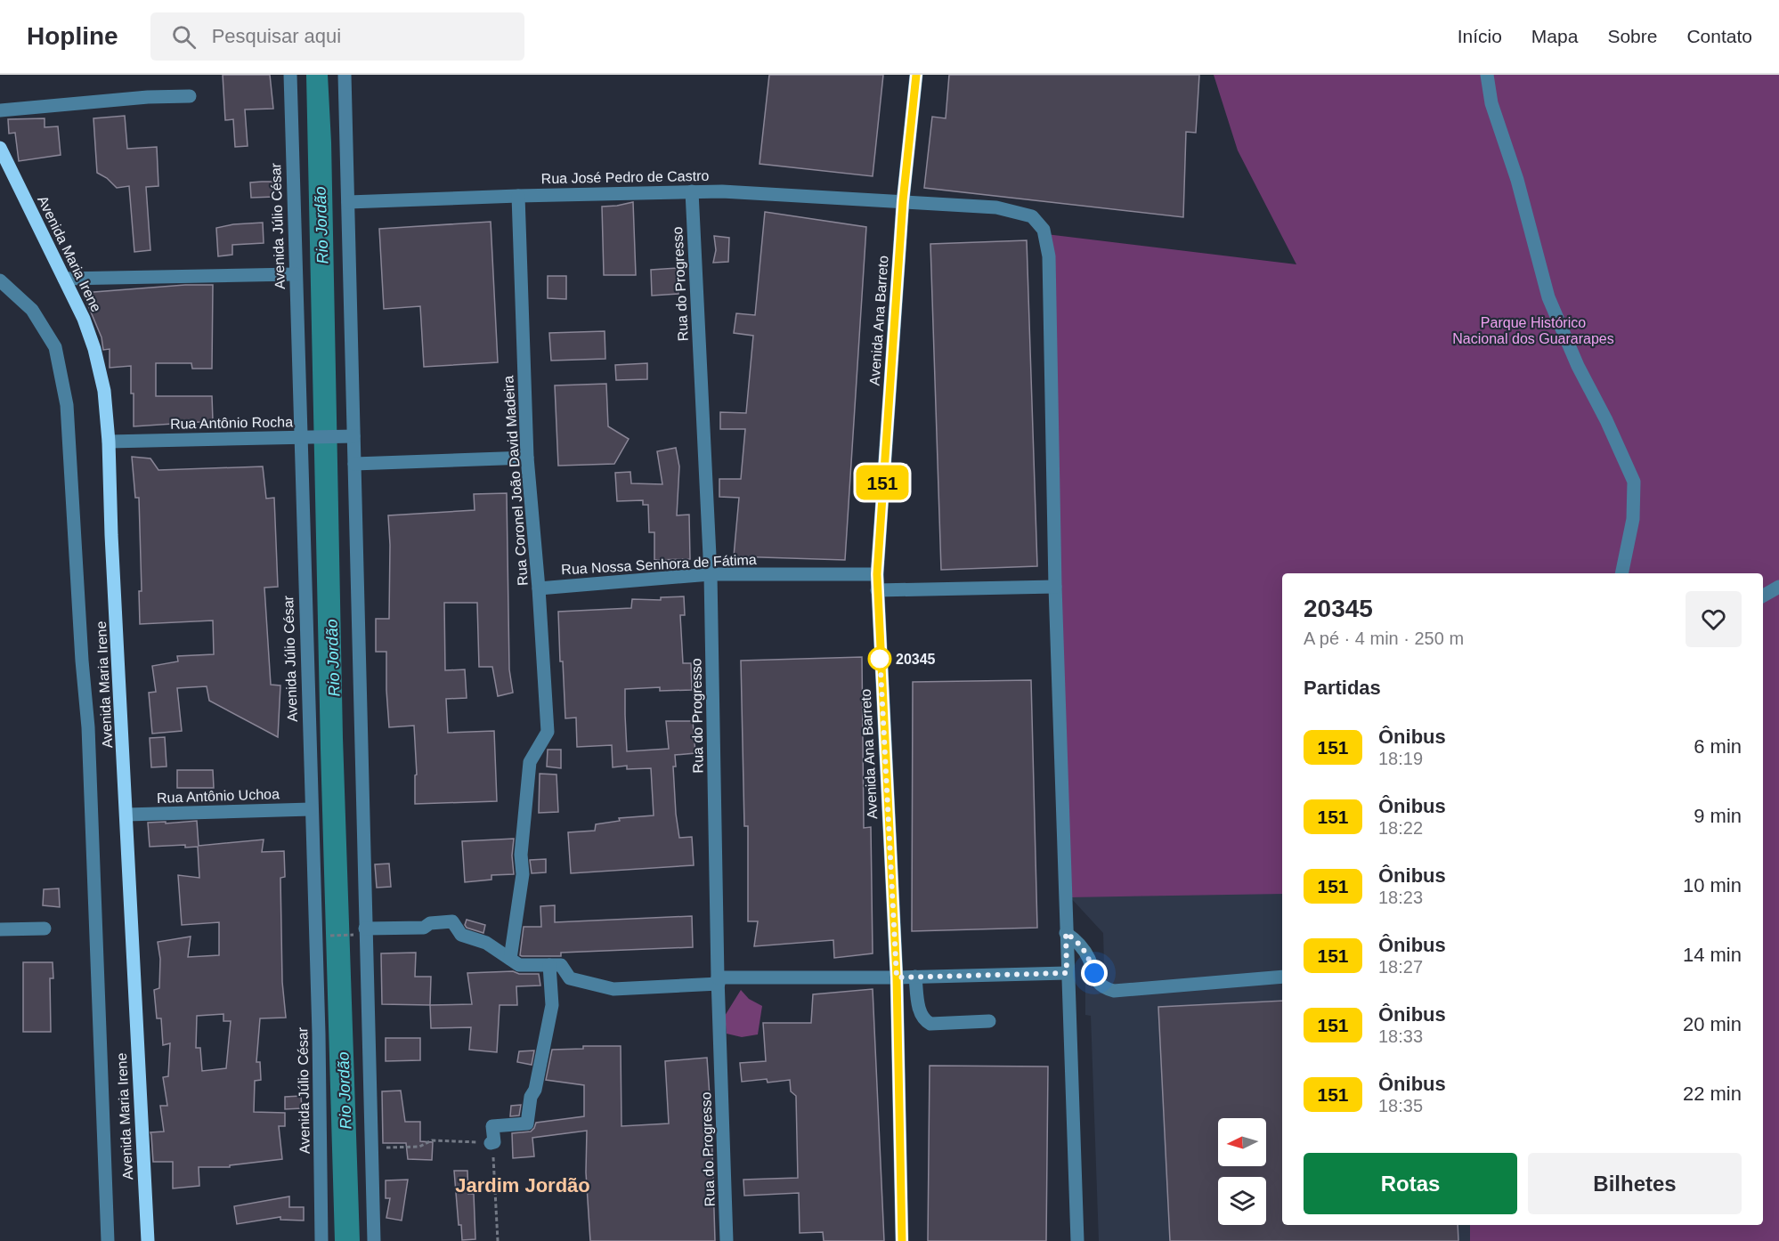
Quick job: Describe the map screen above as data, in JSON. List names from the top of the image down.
{
  "streets": {
    "main road": ["Avenida Maria Irene"],
    "street": [
      "Rua José Pedro de Castro",
      "Avenida Júlio César",
      "Rua do Progresso",
      "Avenida Ana Barreto",
      "Rua Antônio Rocha",
      "Rua Coronel João David Madeira",
      "Rua Nossa Senhora de Fátima",
      "Rua Antônio Uchoa"
    ]
  },
  "crossings": [
    ["Rua José Pedro de Castro", "Rua do Progresso"],
    ["Rua José Pedro de Castro", "Avenida Ana Barreto"],
    ["Rua José Pedro de Castro", "Rua Coronel João David Madeira"],
    ["Avenida Júlio César", "Rua Antônio Rocha"],
    ["Avenida Júlio César", "Rua Antônio Uchoa"],
    ["Avenida Maria Irene", "Rua Antônio Rocha"],
    ["Avenida Maria Irene", "Rua Antônio Uchoa"],
    ["Rua do Progresso", "Rua Nossa Senhora de Fátima"],
    ["Avenida Ana Barreto", "Rua Nossa Senhora de Fátima"],
    ["Rua Coronel João David Madeira", "Rua Nossa Senhora de Fátima"]
  ],
  "districts": ["Jardim Jordão"],
  "water": ["Rio Jordão"],
  "parks": ["Parque Histórico Nacional dos Guararapes"],
  "places": ["20345"],
  "lines": ["bus line 151"],
  "north": "left",
  "page": {
    "header": "Hopline",
    "search": "Pesquisar aqui",
    "nav": [
      "Início",
      "Mapa",
      "Sobre",
      "Contato"
    ],
    "on_map": "151",
    "heading": [
      ["20345", "A pé · 4 min · 250 m"],
      "Partidas"
    ],
    "list": [
      {
        "mark": "151",
        "name": "Ônibus",
        "note": "18:19",
        "value": "6 min"
      },
      {
        "mark": "151",
        "name": "Ônibus",
        "note": "18:22",
        "value": "9 min"
      },
      {
        "mark": "151",
        "name": "Ônibus",
        "note": "18:23",
        "value": "10 min"
      },
      {
        "mark": "151",
        "name": "Ônibus",
        "note": "18:27",
        "value": "14 min"
      },
      {
        "mark": "151",
        "name": "Ônibus",
        "note": "18:33",
        "value": "20 min"
      },
      {
        "mark": "151",
        "name": "Ônibus",
        "note": "18:35",
        "value": "22 min"
      }
    ],
    "buttons": ["Rotas", "Bilhetes"]
  }
}
